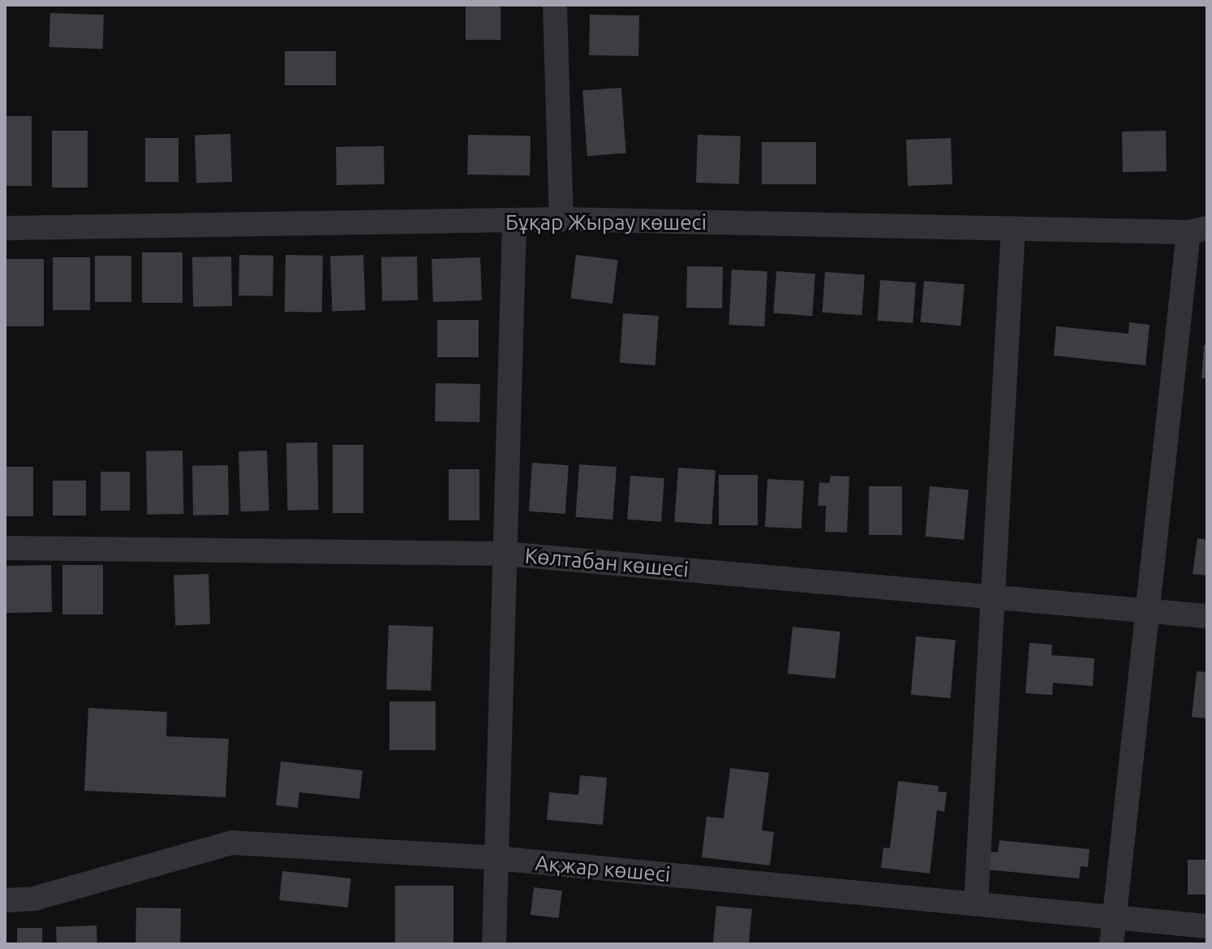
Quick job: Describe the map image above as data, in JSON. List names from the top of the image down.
{
  "streets": {
    "street": ["Бұқар Жырау көшесі", "Көлтабан көшесі", "Ақжар көшесі"]
  }
}
